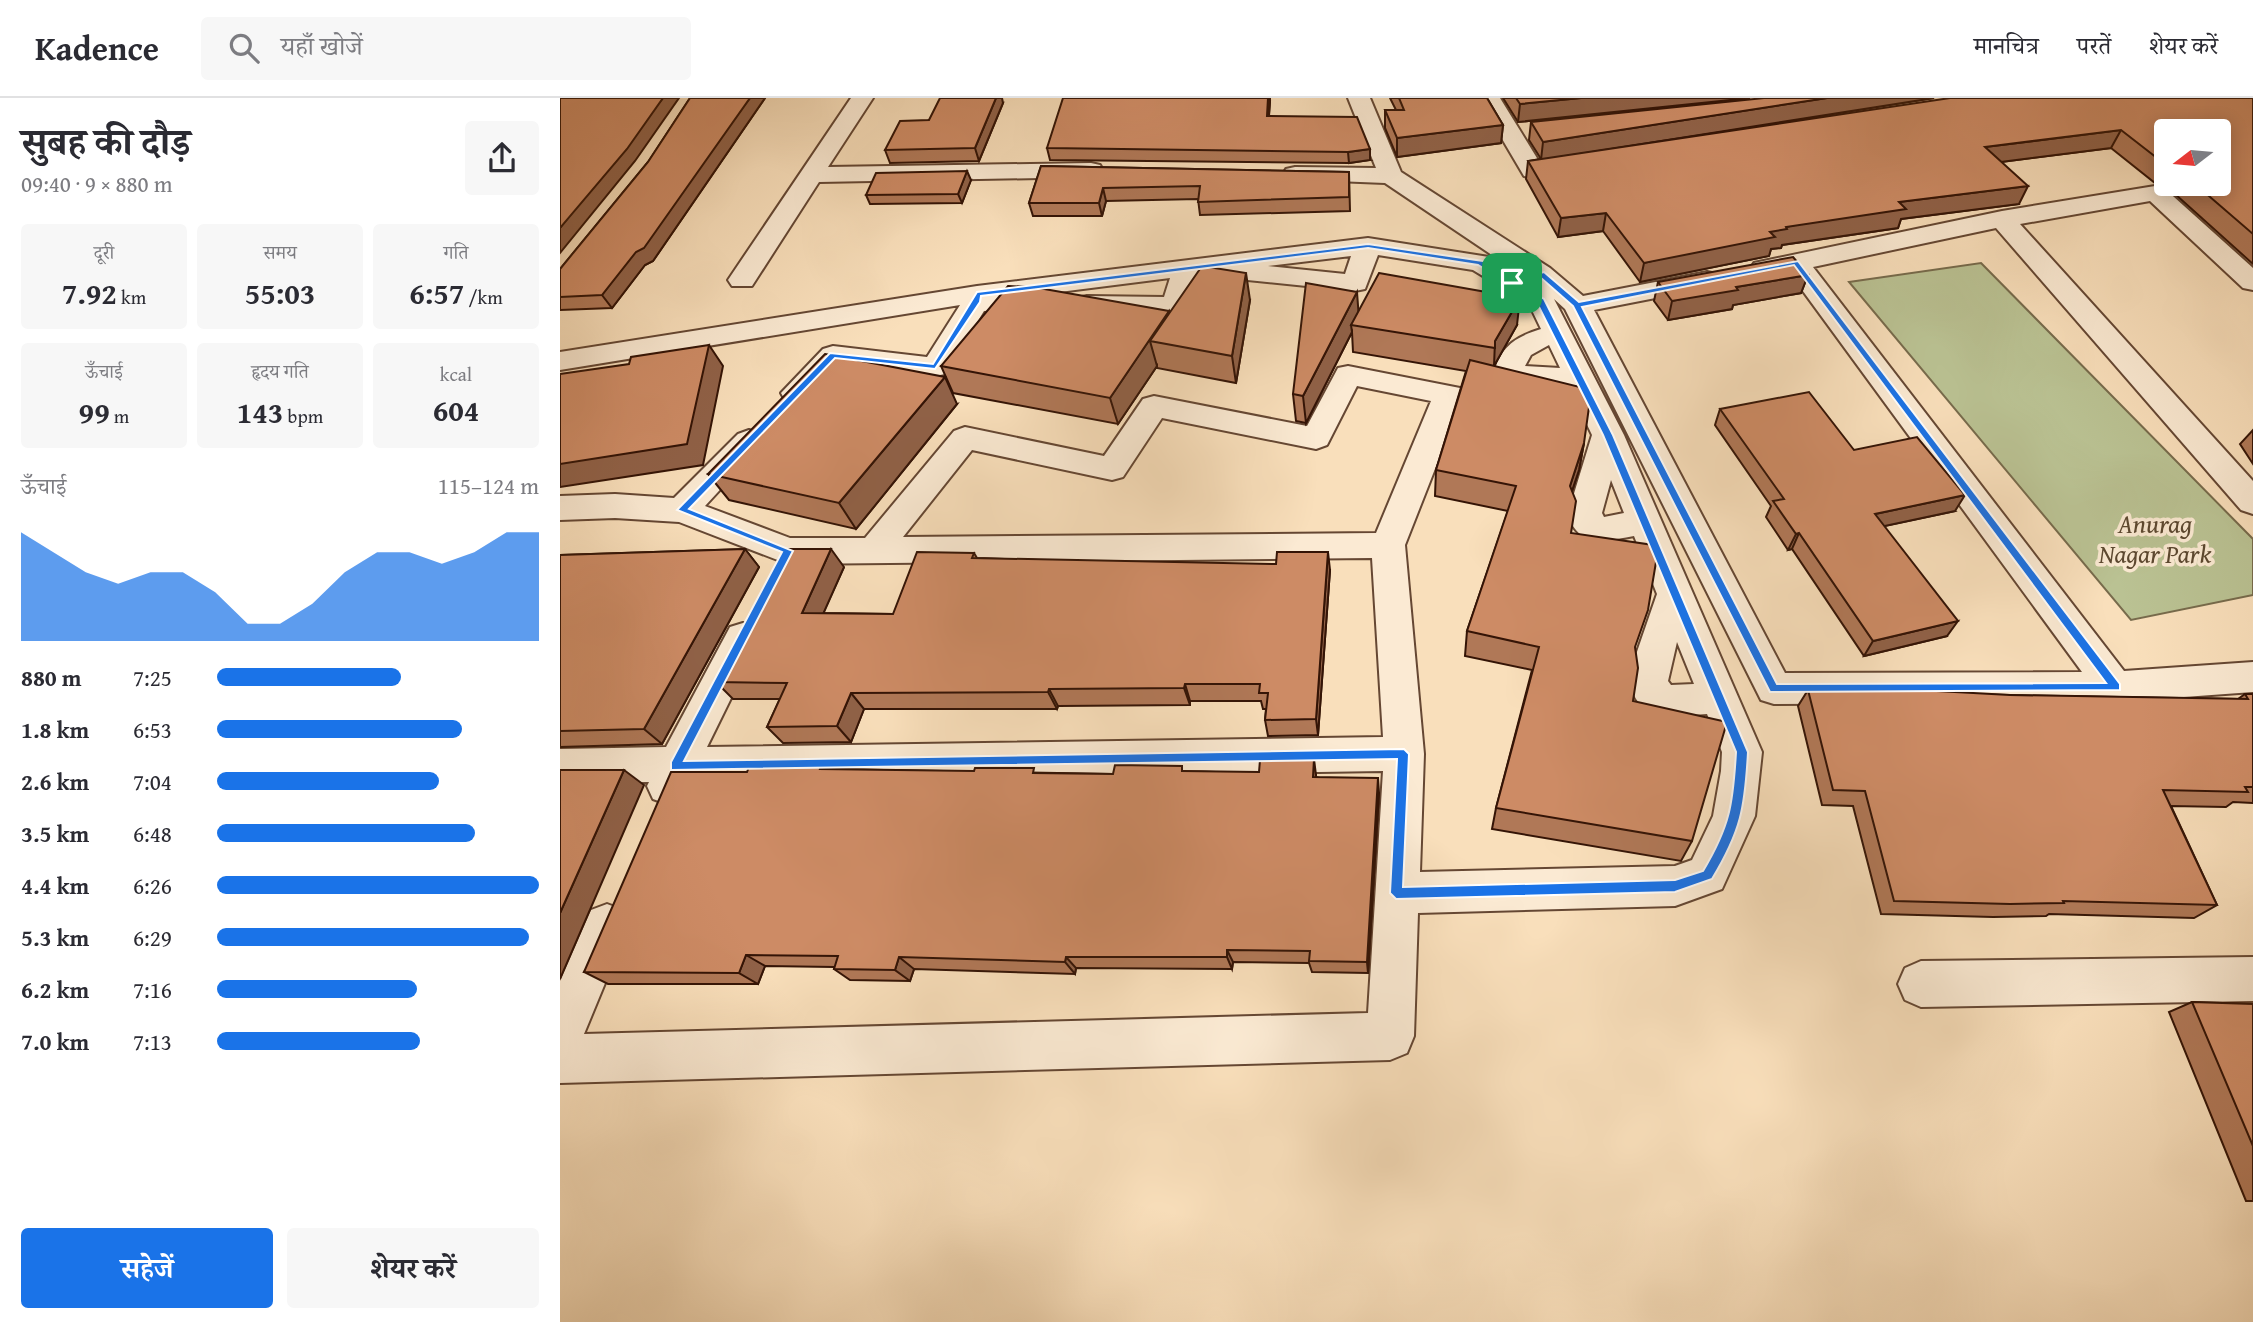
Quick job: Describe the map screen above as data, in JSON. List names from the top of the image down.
{
  "parks": ["Anurag Nagar Park"],
  "north": "left",
  "page": {
    "header": "Kadence",
    "search": "यहाँ खोजें",
    "nav": ["मानचित्र", "परतें", "शेयर करें"],
    "heading": ["सुबह की दौड़", "09:40 · 9 × 880 m"],
    "stats": [
      ["दूरी", "7.92 km"],
      ["समय", "55:03"],
      ["गति", "6:57 /km"],
      ["ऊँचाई", "99 m"],
      ["हृदय गति", "143 bpm"],
      ["kcal", "604"]
    ],
    "chart": ["ऊँचाई", "115–124 m"],
    "list": [
      {
        "name": "880 m",
        "note": "7:25"
      },
      {
        "name": "1.8 km",
        "note": "6:53"
      },
      {
        "name": "2.6 km",
        "note": "7:04"
      },
      {
        "name": "3.5 km",
        "note": "6:48"
      },
      {
        "name": "4.4 km",
        "note": "6:26"
      },
      {
        "name": "5.3 km",
        "note": "6:29"
      },
      {
        "name": "6.2 km",
        "note": "7:16"
      },
      {
        "name": "7.0 km",
        "note": "7:13"
      }
    ],
    "buttons": ["सहेजें", "शेयर करें"]
  }
}
